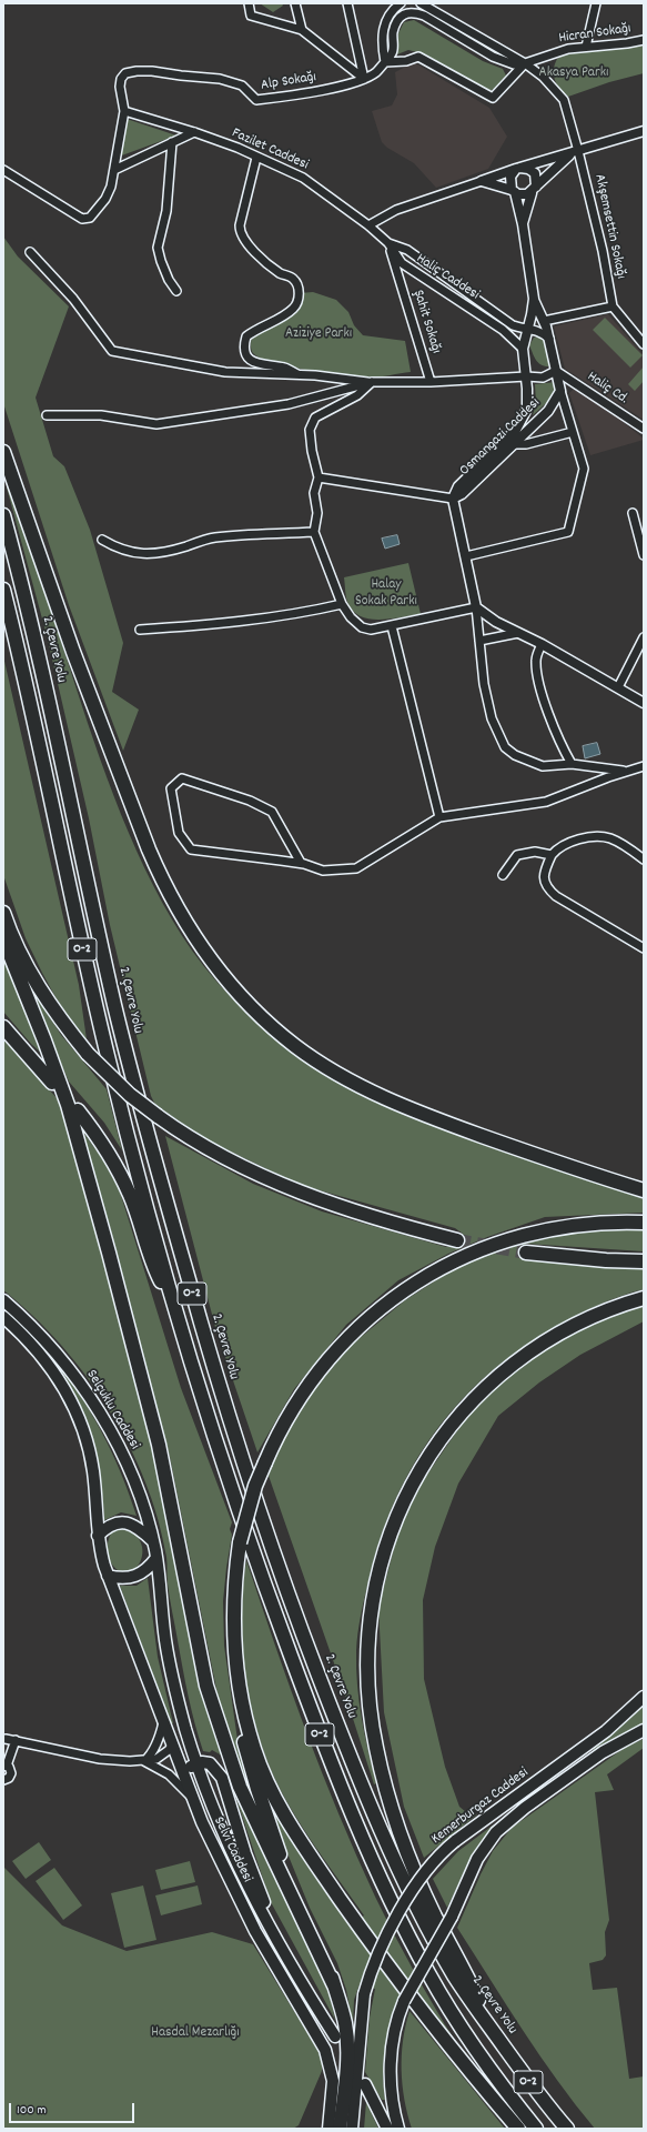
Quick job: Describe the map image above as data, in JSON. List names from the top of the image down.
{
  "streets": {
    "highway": ["2. Çevre Yolu", "O-2"],
    "main road": ["Selçuklu Caddesi", "Kemerburgaz Caddesi", "Selvi Caddesi"],
    "street": [
      "Hicran Sokağı",
      "Alp Sokağı",
      "Fazilet Caddesi",
      "Akşemsettin Sokağı",
      "Haliç Caddesi",
      "Şahit Sokağı",
      "Haliç Cd.",
      "Osmangazi Caddesi"
    ]
  },
  "crossings": [
    ["Alp Sokağı", "Fazilet Caddesi"],
    ["Fazilet Caddesi", "Haliç Caddesi"],
    ["Fazilet Caddesi", "Şahit Sokağı"],
    ["Haliç Caddesi", "Şahit Sokağı"],
    ["Selçuklu Caddesi", "Selvi Caddesi"]
  ],
  "parks": [
    "Akasya Parkı",
    "Aziziye Parkı",
    "Halay Sokak Parkı",
    "Hasdal Mezarlığı"
  ],
  "scale_bar": "100 m"
}
